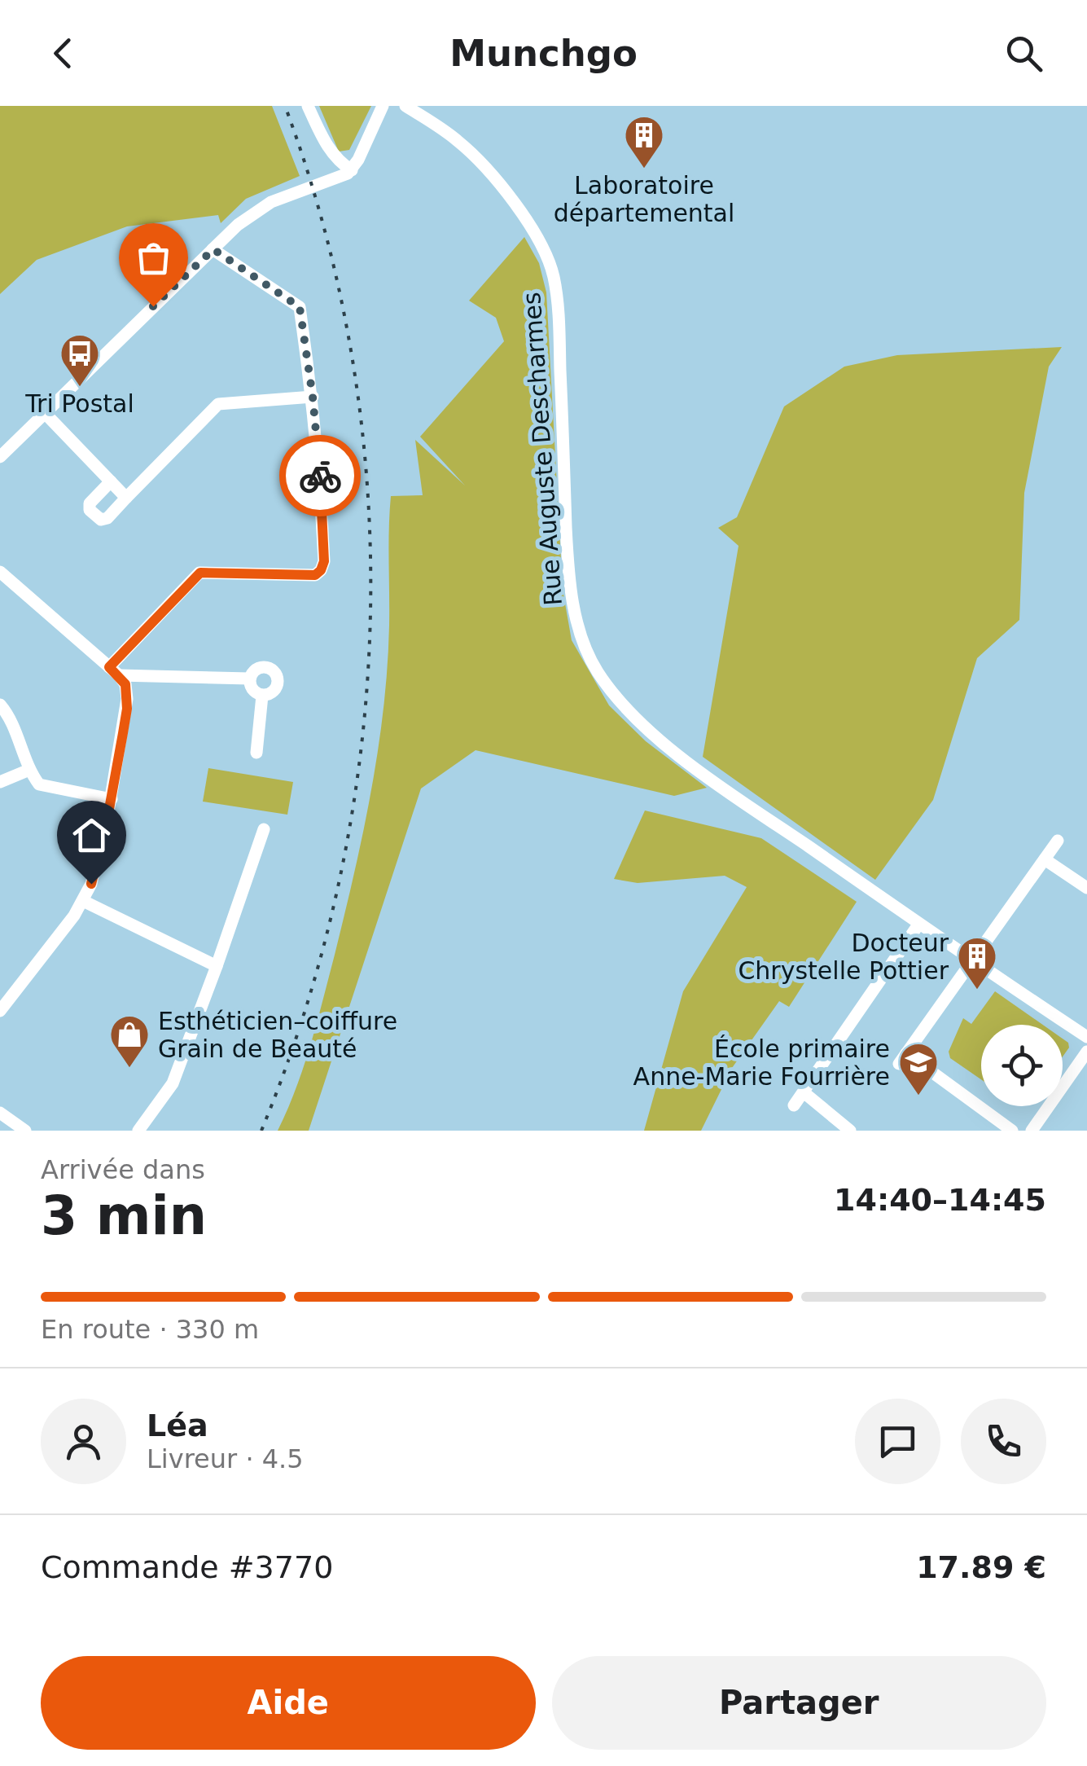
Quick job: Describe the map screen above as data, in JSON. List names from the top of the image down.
{
  "streets": {
    "street": ["Rue Auguste Descharmes"]
  },
  "places": {
    "building": ["Laboratoire départemental", "Docteur Chrystelle Pottier"],
    "bus stop": ["Tri Postal"],
    "shop": ["Esthéticien–coiffure Grain de Beauté"],
    "school or university": ["École primaire Anne-Marie Fourrière"]
  },
  "page": {
    "header": "Munchgo",
    "heading": ["3 min", "Arrivée dans", "14:40–14:45"],
    "panel": [
      "Léa",
      "Livreur · 4.5",
      "Commande #3770",
      "17.89 €"
    ],
    "bar": "En route · 330 m",
    "buttons": ["Aide", "Partager"]
  }
}
